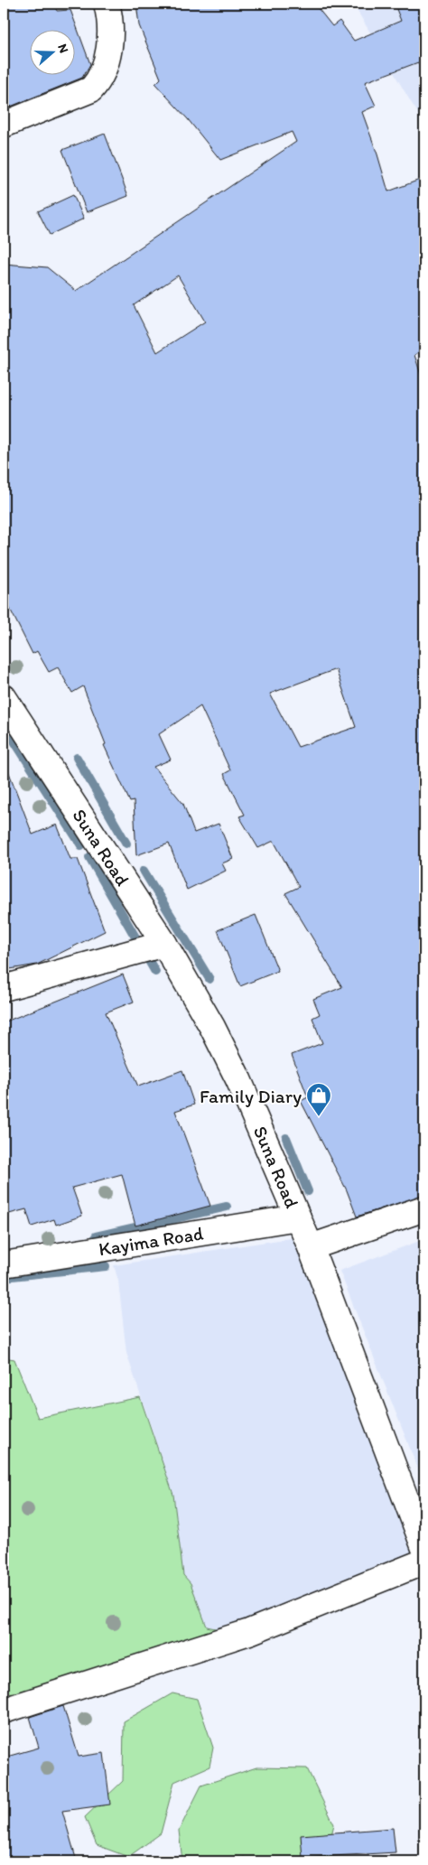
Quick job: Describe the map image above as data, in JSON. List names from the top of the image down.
{
  "streets": {
    "street": ["Suna Road", "Kayima Road"]
  },
  "crossings": [
    ["Suna Road", "Kayima Road"]
  ],
  "places": {
    "shop": ["Family Diary"]
  },
  "north": "right"
}
